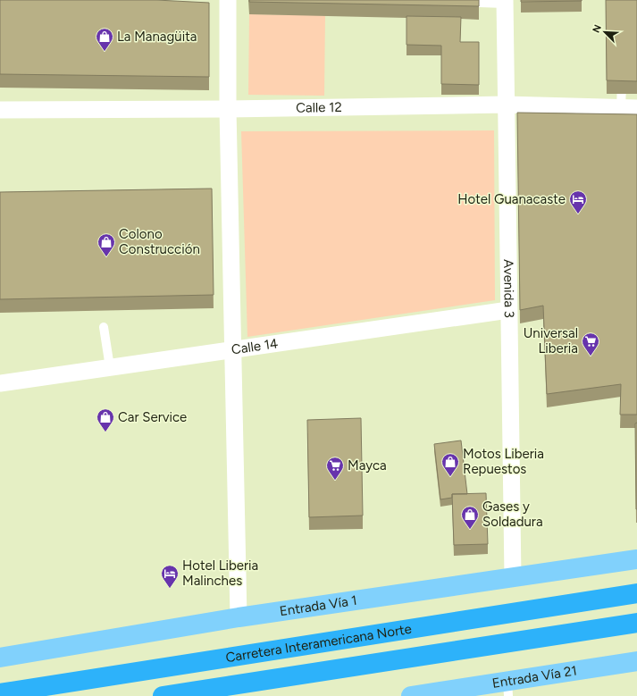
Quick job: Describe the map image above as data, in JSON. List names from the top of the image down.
{
  "streets": {
    "highway": ["Carretera Interamericana Norte"],
    "main road": ["Entrada Vía 1", "Entrada Vía 21"],
    "street": ["Calle 12", "Avenida 3", "Calle 14"]
  },
  "crossings": [
    ["Calle 12", "Avenida 3"],
    ["Avenida 3", "Calle 14"],
    ["Avenida 3", "Entrada Vía 1"]
  ],
  "places": {
    "shop": [
      "La Managüita",
      "Colono Construcción",
      "Car Service",
      "Motos Liberia Repuestos",
      "Gases y Soldadura"
    ],
    "hotel": ["Hotel Guanacaste", "Hotel Liberia Malinches"],
    "supermarket": ["Universal Liberia", "Mayca"]
  },
  "north": "top left"
}
